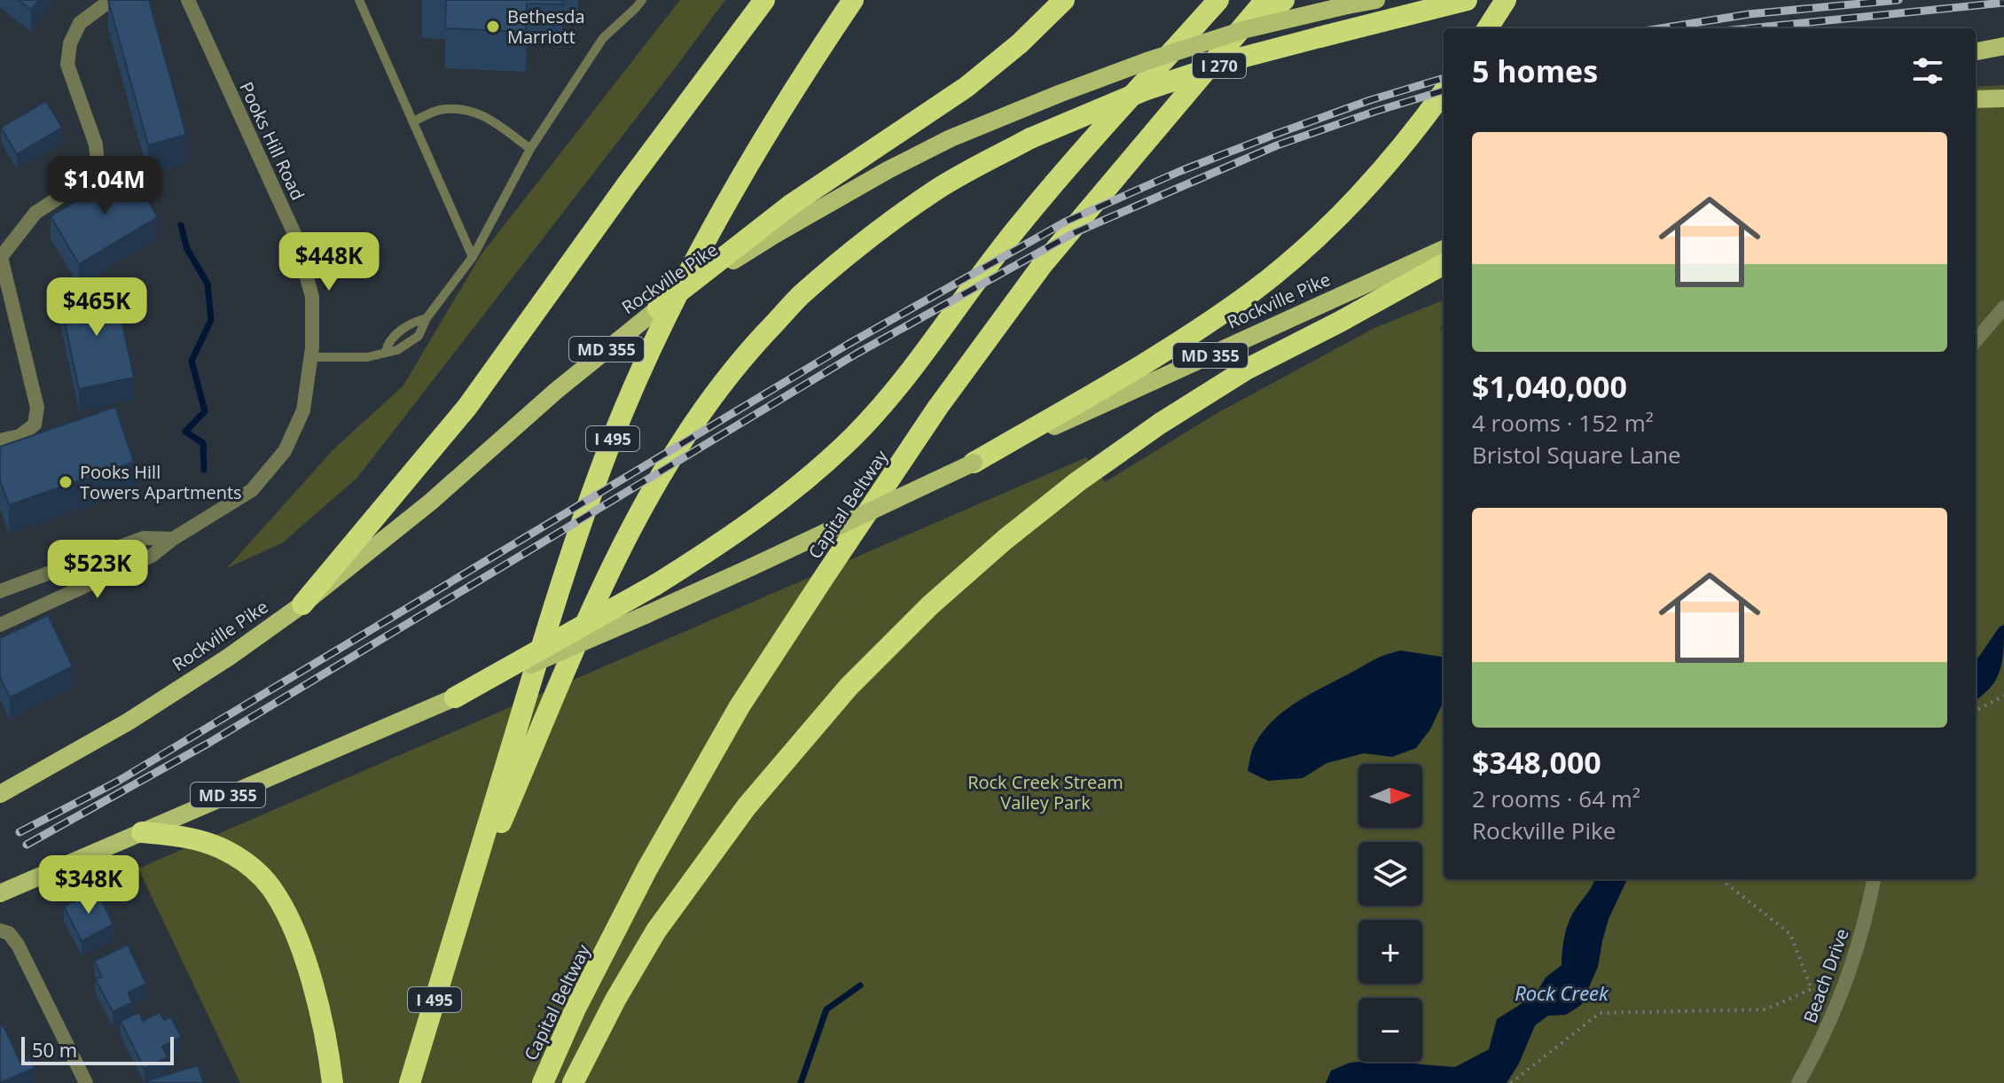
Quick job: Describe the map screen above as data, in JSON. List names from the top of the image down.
{
  "streets": {
    "highway": ["I 270", "I 495", "Capital Beltway"],
    "main road": ["Rockville Pike", "MD 355"],
    "street": ["Pooks Hill Road", "Beach Drive"]
  },
  "crossings": [
    ["I 270", "Capital Beltway"]
  ],
  "water": ["Rock Creek"],
  "parks": ["Rock Creek Stream Valley Park"],
  "places": ["Bethesda Marriott", "Pooks Hill Towers Apartments"],
  "scale_bar": "50 m",
  "north": "right",
  "page": {
    "heading": "5 homes",
    "list": [
      {
        "name": "$1,040,000",
        "note": "4 rooms · 152 m² · Bristol Square Lane"
      },
      {
        "name": "$348,000",
        "note": "2 rooms · 64 m² · Rockville Pike"
      }
    ],
    "price": [
      "$1.04M",
      "$448K",
      "$465K",
      "$523K",
      "$348K"
    ],
    "map_buttons": ["+", "−"],
    "scale": "50 m"
  }
}
